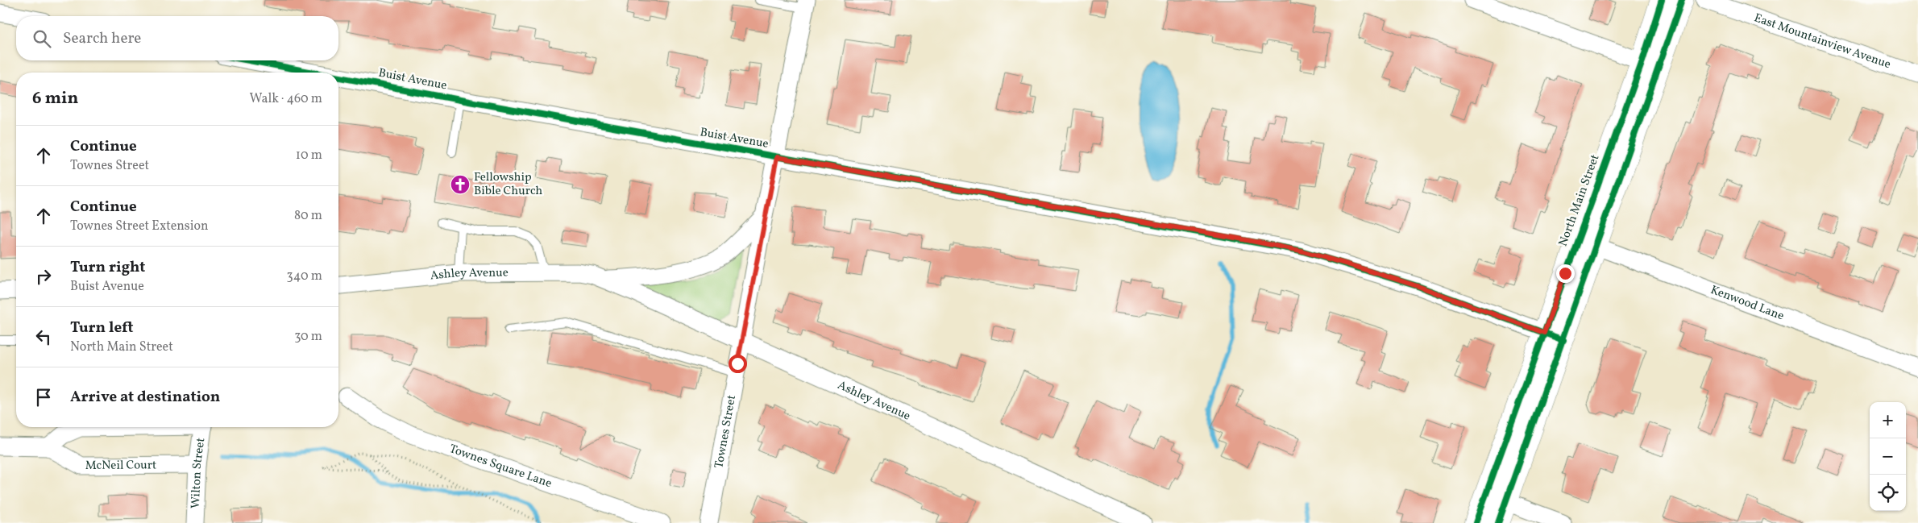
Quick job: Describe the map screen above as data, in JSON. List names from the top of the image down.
{
  "streets": {
    "street": [
      "East Mountainview Avenue",
      "Buist Avenue",
      "Ashley Avenue",
      "Kenwood Lane",
      "Townes Street",
      "McNeil Court",
      "Townes Square Lane",
      "Wilton Street"
    ],
    "cycle path": ["North Main Street"]
  },
  "crossings": [
    ["Buist Avenue", "Townes Street"],
    ["Ashley Avenue", "Townes Street"],
    ["McNeil Court", "Wilton Street"]
  ],
  "places": {
    "church": ["Fellowship Bible Church"]
  },
  "page": {
    "search": "Search here",
    "heading": ["6 min", "Walk · 460 m"],
    "list": [
      ["Continue", "Townes Street", "10 m"],
      ["Continue", "Townes Street Extension", "80 m"],
      ["Turn right", "Buist Avenue", "340 m"],
      ["Turn left", "North Main Street", "30 m"],
      "Arrive at destination"
    ],
    "map_buttons": ["+", "−"]
  }
}
